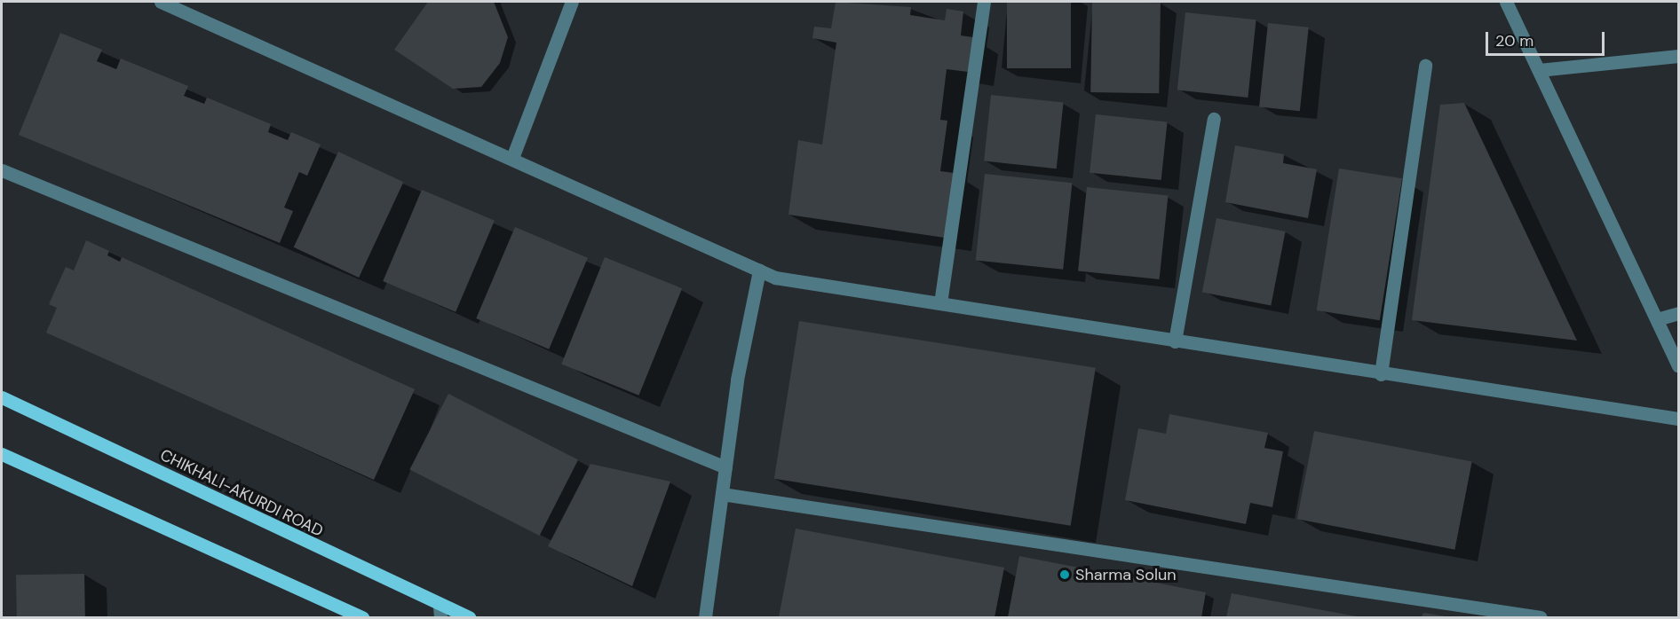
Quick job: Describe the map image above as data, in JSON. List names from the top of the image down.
{
  "streets": {
    "main road": ["CHIKHALI-AKURDI ROAD"]
  },
  "places": ["Sharma Solun"],
  "scale_bar": "20 m"
}
